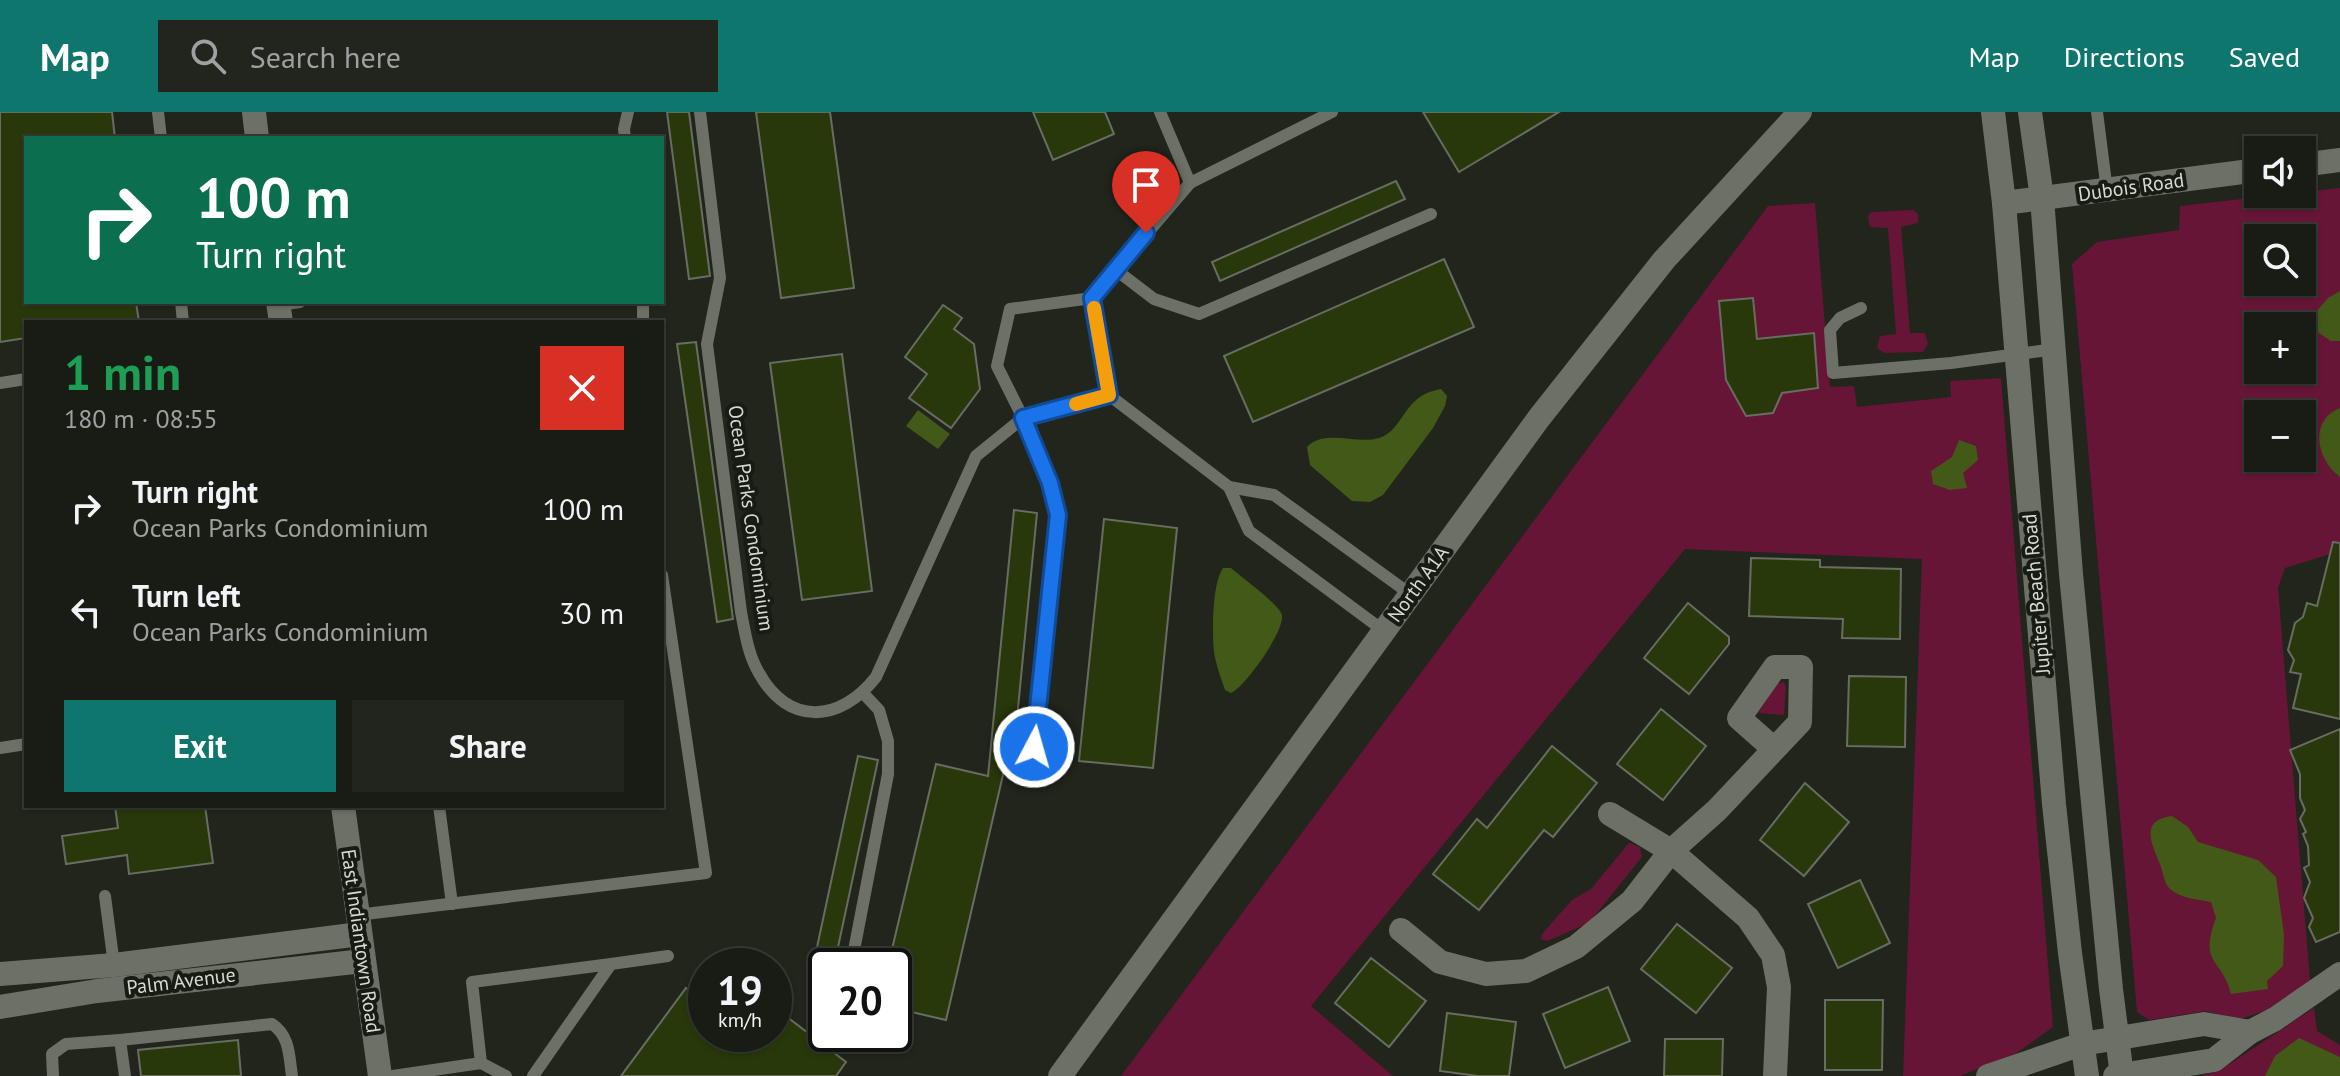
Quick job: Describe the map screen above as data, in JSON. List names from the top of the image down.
{
  "streets": {
    "street": [
      "Dubois Road",
      "North A1A",
      "Jupiter Beach Road",
      "East Indiantown Road",
      "Palm Avenue"
    ],
    "lane": ["Ocean Parks Condominium"]
  },
  "crossings": [
    ["Dubois Road", "Jupiter Beach Road"],
    ["East Indiantown Road", "Palm Avenue"]
  ],
  "page": {
    "header": "Map",
    "search": "Search here",
    "nav": ["Map", "Directions", "Saved"],
    "map_buttons": ["+", "−"],
    "turn": ["100 m", "Turn right"],
    "heading": ["1 min", "180 m · 08:55"],
    "list": [
      {
        "name": "Turn right",
        "note": "Ocean Parks Condominium",
        "value": "100 m"
      },
      {
        "name": "Turn left",
        "note": "Ocean Parks Condominium",
        "value": "30 m"
      }
    ],
    "buttons": ["Exit", "Share"],
    "speed": "19 km/h",
    "limit": "20"
  }
}
